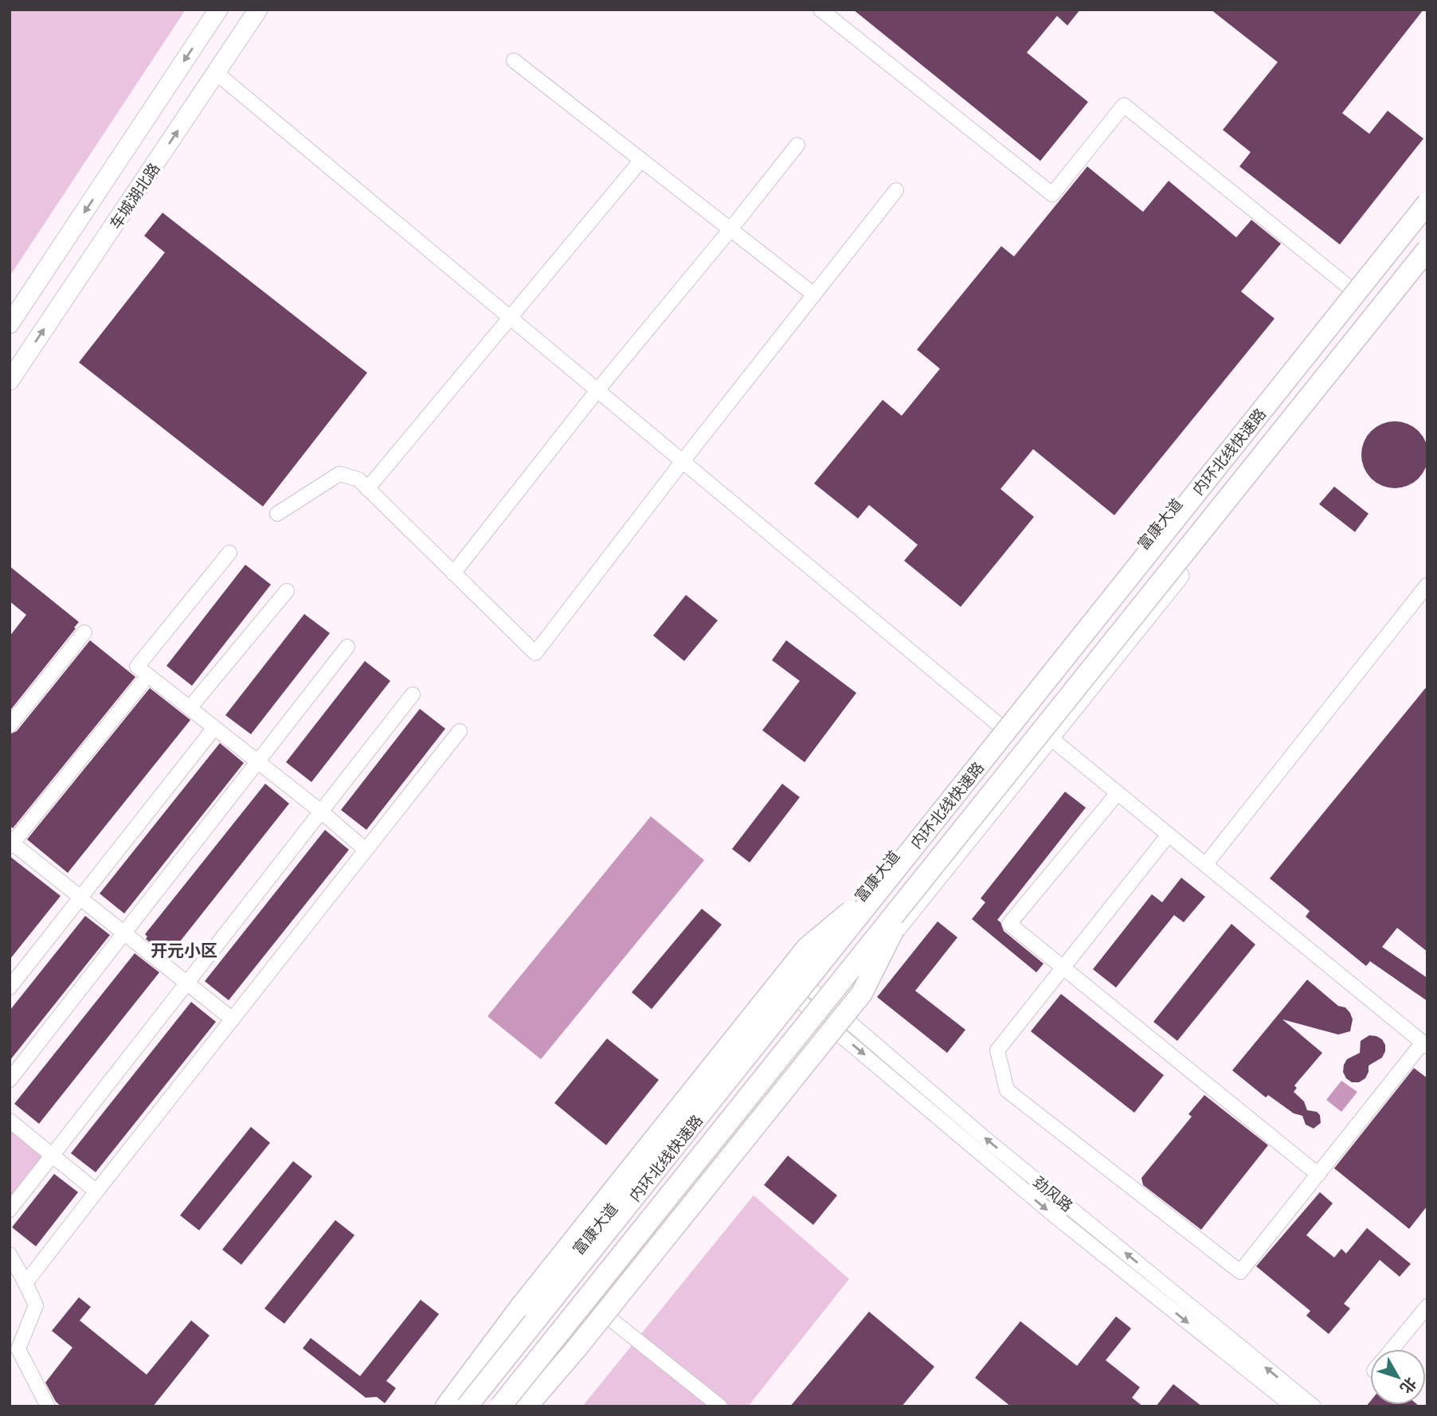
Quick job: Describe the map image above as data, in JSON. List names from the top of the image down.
{
  "streets": {
    "highway": ["内环北线快速路"],
    "main road": ["车城湖北路", "富康大道"],
    "street": ["劲风路"]
  },
  "crossings": [
    ["富康大道", "劲风路"]
  ],
  "districts": ["开元小区"],
  "north": "bottom right"
}
